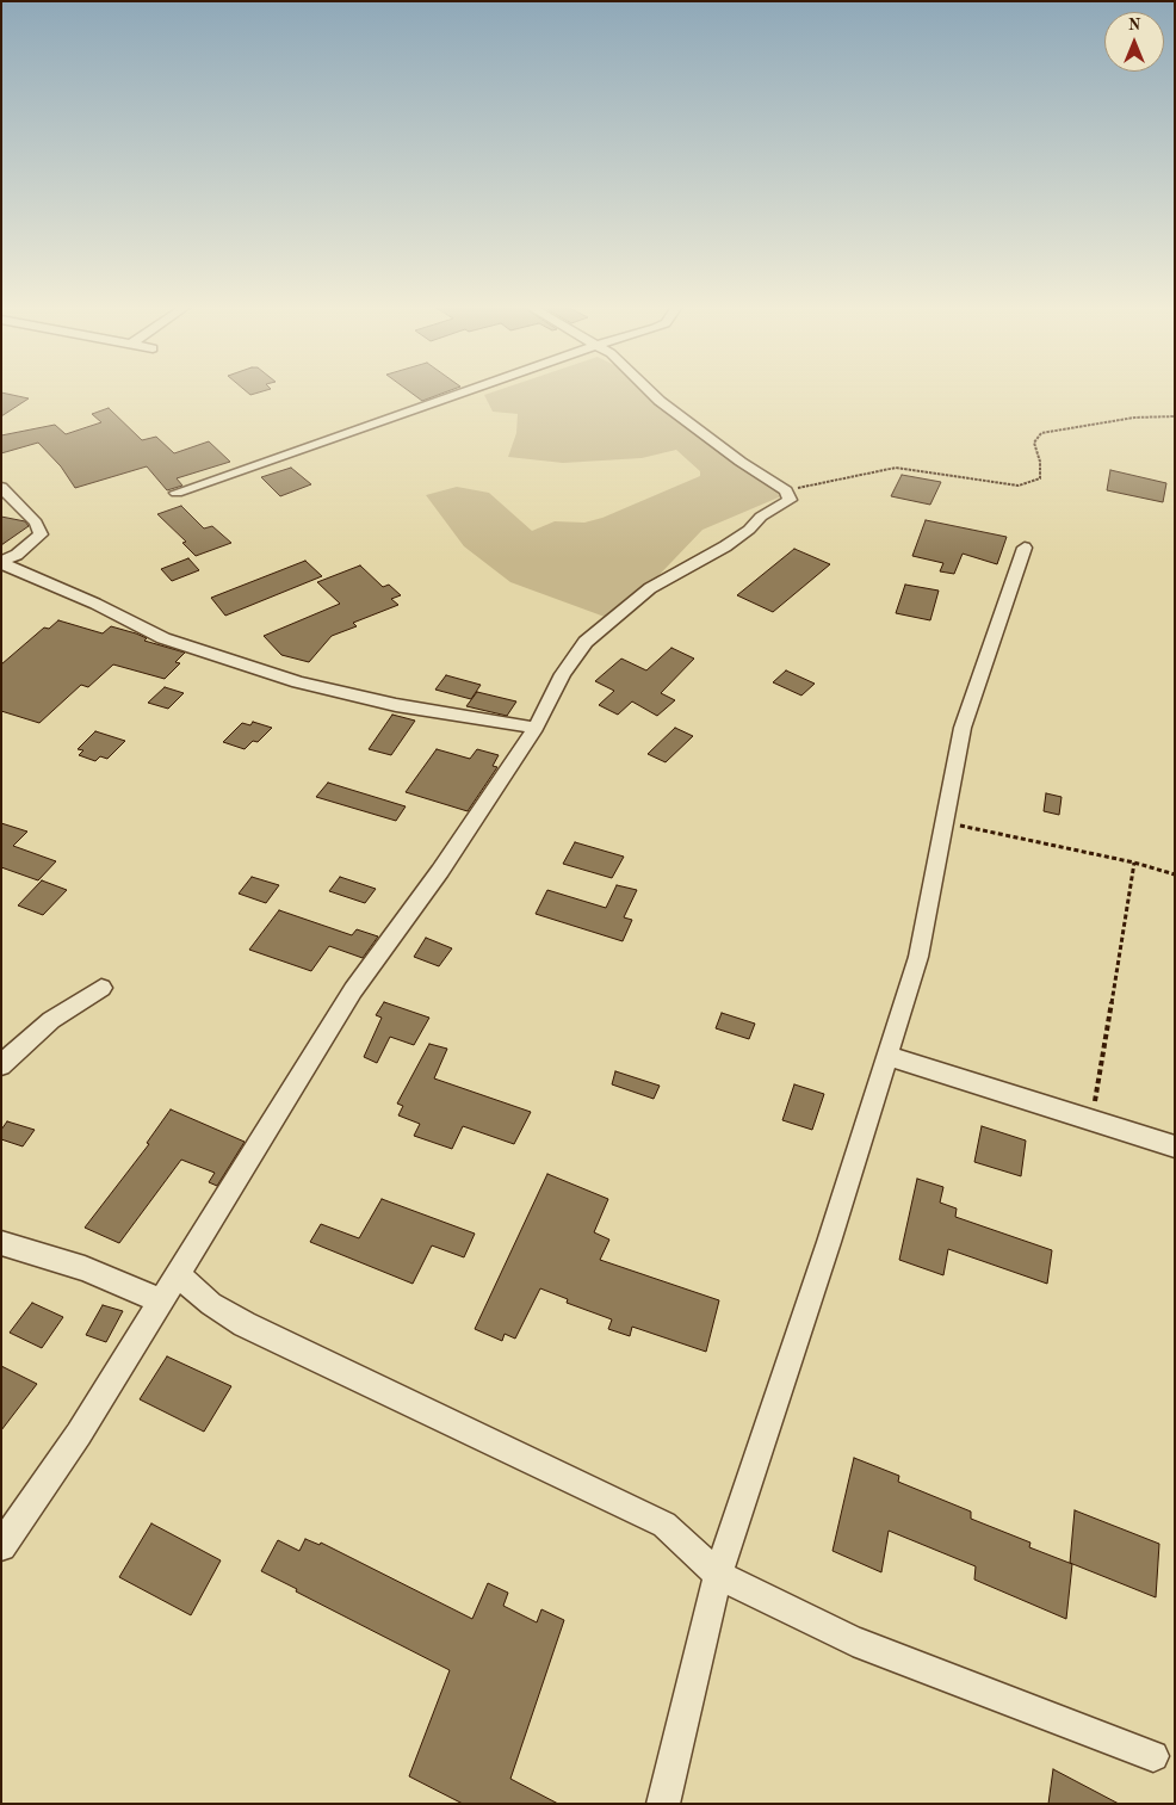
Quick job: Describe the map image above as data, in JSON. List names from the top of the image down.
{
  "north": "top"
}
